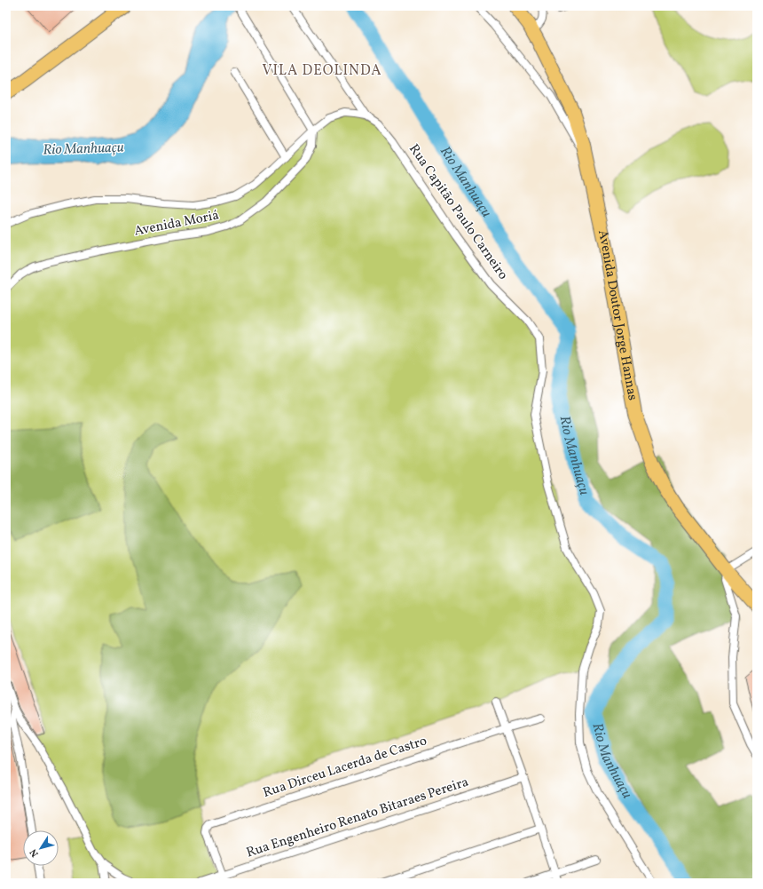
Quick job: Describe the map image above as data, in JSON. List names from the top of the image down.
{
  "streets": {
    "highway": ["Avenida Doutor Jorge Hannas"],
    "street": [
      "Rua Capitão Paulo Carneiro",
      "Avenida Moriá",
      "Rua Dirceu Lacerda de Castro",
      "Rua Engenheiro Renato Bitaraes Pereira"
    ]
  },
  "crossings": [
    ["Rua Dirceu Lacerda de Castro", "Rua Engenheiro Renato Bitaraes Pereira"]
  ],
  "districts": ["VILA DEOLINDA"],
  "water": ["Rio Manhuaçu"],
  "north": "bottom left"
}
